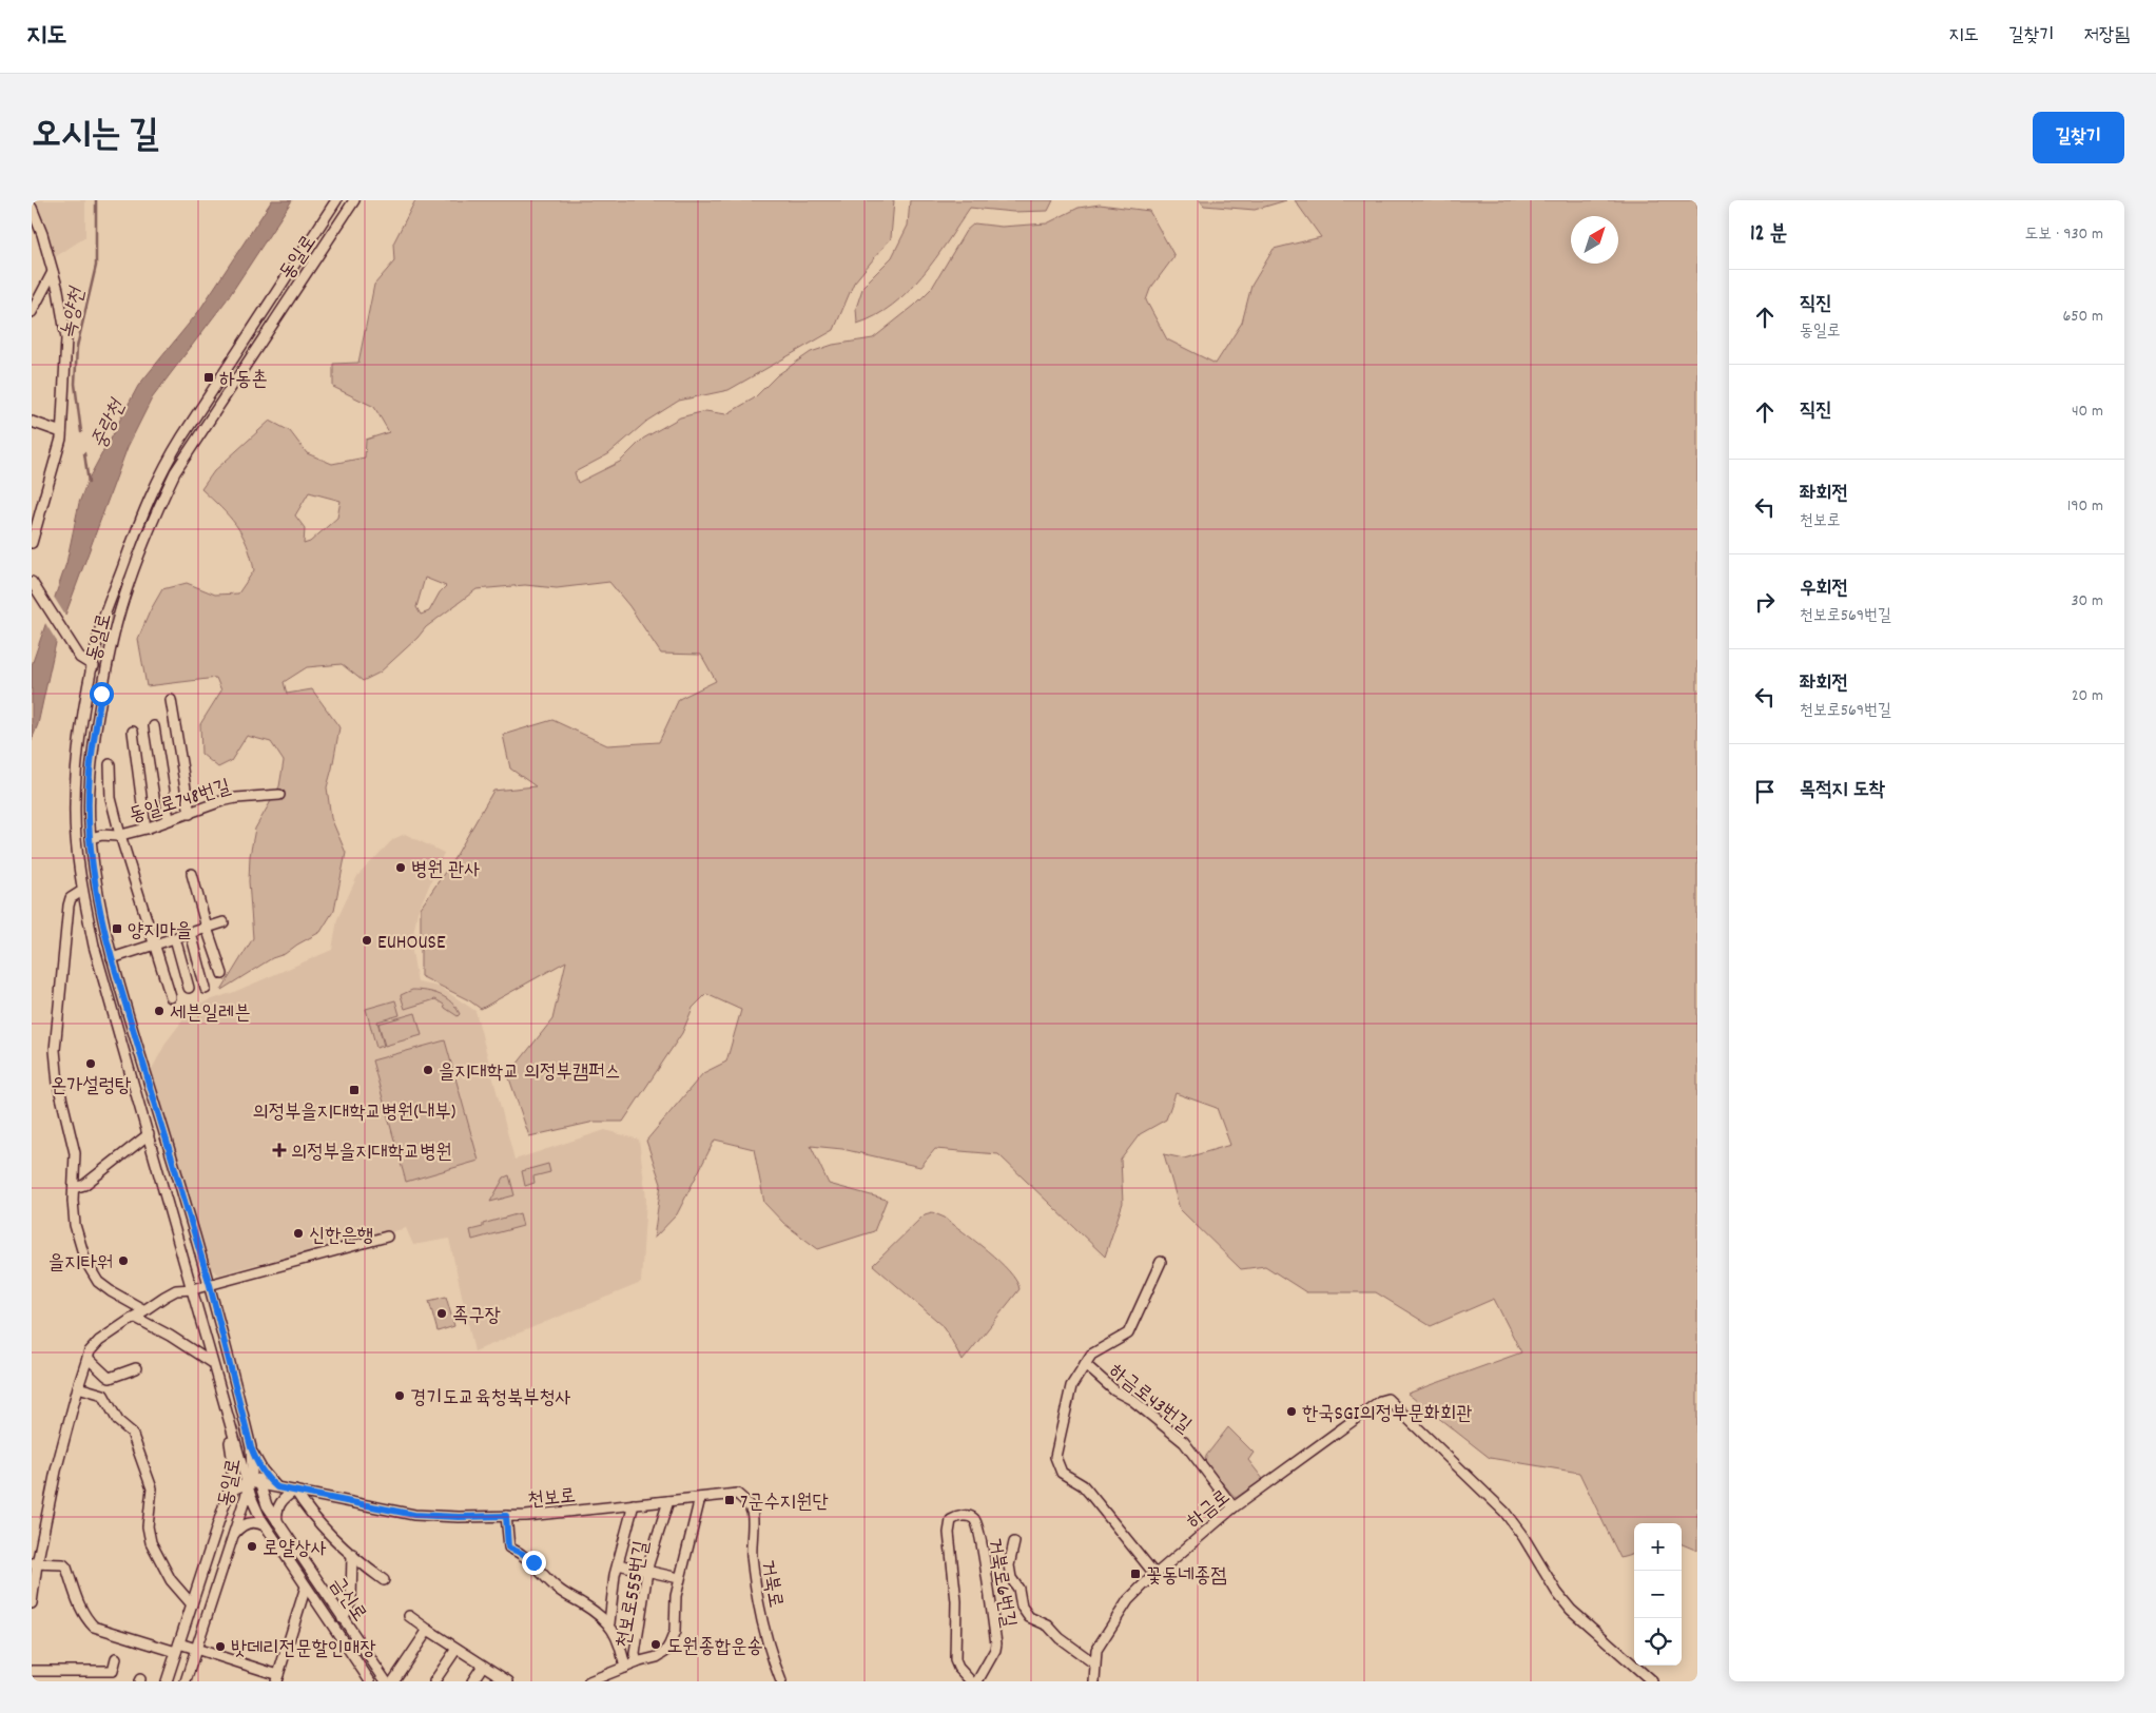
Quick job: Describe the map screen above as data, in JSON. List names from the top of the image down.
{
  "streets": {
    "street": [
      "동일로",
      "동일로748번길",
      "하금로43번길",
      "천보로",
      "하금로",
      "거북로6번길",
      "거북로",
      "천보로555번길",
      "금신로"
    ]
  },
  "crossings": [
    ["동일로", "동일로748번길"],
    ["동일로", "천보로"],
    ["동일로", "금신로"],
    ["하금로43번길", "하금로"],
    ["천보로", "거북로"],
    ["천보로", "천보로555번길"],
    ["천보로", "금신로"]
  ],
  "water": ["녹양천", "중랑천"],
  "places": {
    "transit": [
      "하동촌",
      "양지마을",
      "의정부을지대학교병원(내부)",
      "7군수지원단",
      "꽃동네종점"
    ],
    "other": [
      "병원 관사",
      "EUHOUSE",
      "세븐일레븐",
      "온가설렁탕",
      "을지대학교 의정부캠퍼스",
      "신한은행",
      "을지타워",
      "족구장",
      "경기도교육청북부청사",
      "한국SGI의정부문화회관",
      "로얄상사",
      "도원종합운송",
      "밧데리전문할인매장"
    ],
    "health": ["의정부을지대학교병원"]
  },
  "north": "top right",
  "page": {
    "header": "지도",
    "nav": ["지도", "길찾기", "저장됨"],
    "title": "오시는 길",
    "buttons": "길찾기",
    "heading": ["12 분", "도보 · 930 m"],
    "list": [
      ["직진", "동일로", "650 m"],
      ["직진", "40 m"],
      ["좌회전", "천보로", "190 m"],
      ["우회전", "천보로569번길", "30 m"],
      ["좌회전", "천보로569번길", "20 m"],
      "목적지 도착"
    ],
    "map_buttons": ["+", "−"]
  }
}
